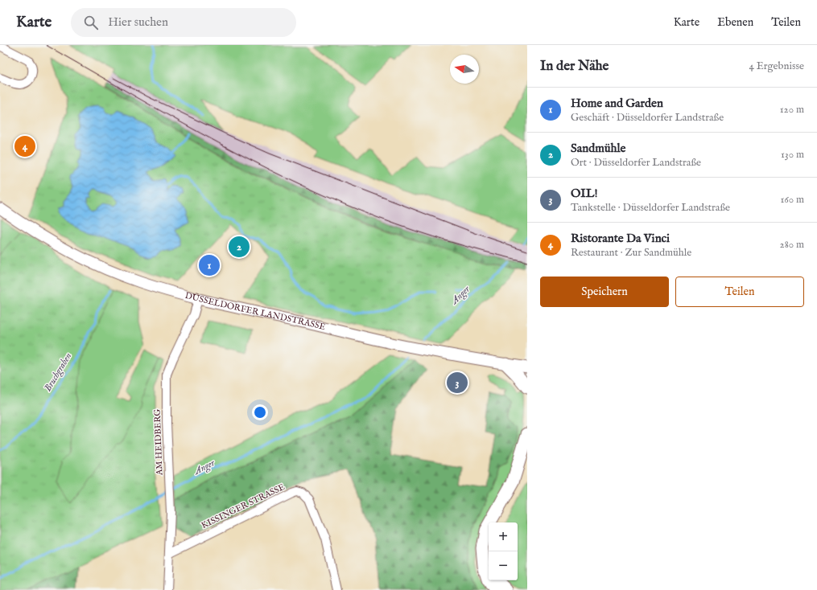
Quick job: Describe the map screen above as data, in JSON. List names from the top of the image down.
{
  "streets": {
    "main road": ["DÜSSELDORFER LANDSTRASSE"],
    "street": ["AM HEIDBERG", "KISSINGER STRASSE"]
  },
  "crossings": [
    ["DÜSSELDORFER LANDSTRASSE", "AM HEIDBERG"],
    ["AM HEIDBERG", "KISSINGER STRASSE"]
  ],
  "water": ["Anger", "Bruchgraben"],
  "north": "left",
  "page": {
    "header": "Karte",
    "search": "Hier suchen",
    "nav": ["Karte", "Ebenen", "Teilen"],
    "heading": ["In der Nähe", "4 Ergebnisse"],
    "list": [
      {
        "mark": "1",
        "name": "Home and Garden",
        "note": "Geschäft · Düsseldorfer Landstraße",
        "value": "120 m"
      },
      {
        "mark": "2",
        "name": "Sandmühle",
        "note": "Ort · Düsseldorfer Landstraße",
        "value": "130 m"
      },
      {
        "mark": "3",
        "name": "OIL!",
        "note": "Tankstelle · Düsseldorfer Landstraße",
        "value": "160 m"
      },
      {
        "mark": "4",
        "name": "Ristorante Da Vinci",
        "note": "Restaurant · Zur Sandmühle",
        "value": "280 m"
      }
    ],
    "pins": [
      "4",
      "2",
      "1",
      "3"
    ],
    "buttons": ["Speichern", "Teilen"],
    "map_buttons": ["+", "−"]
  }
}
